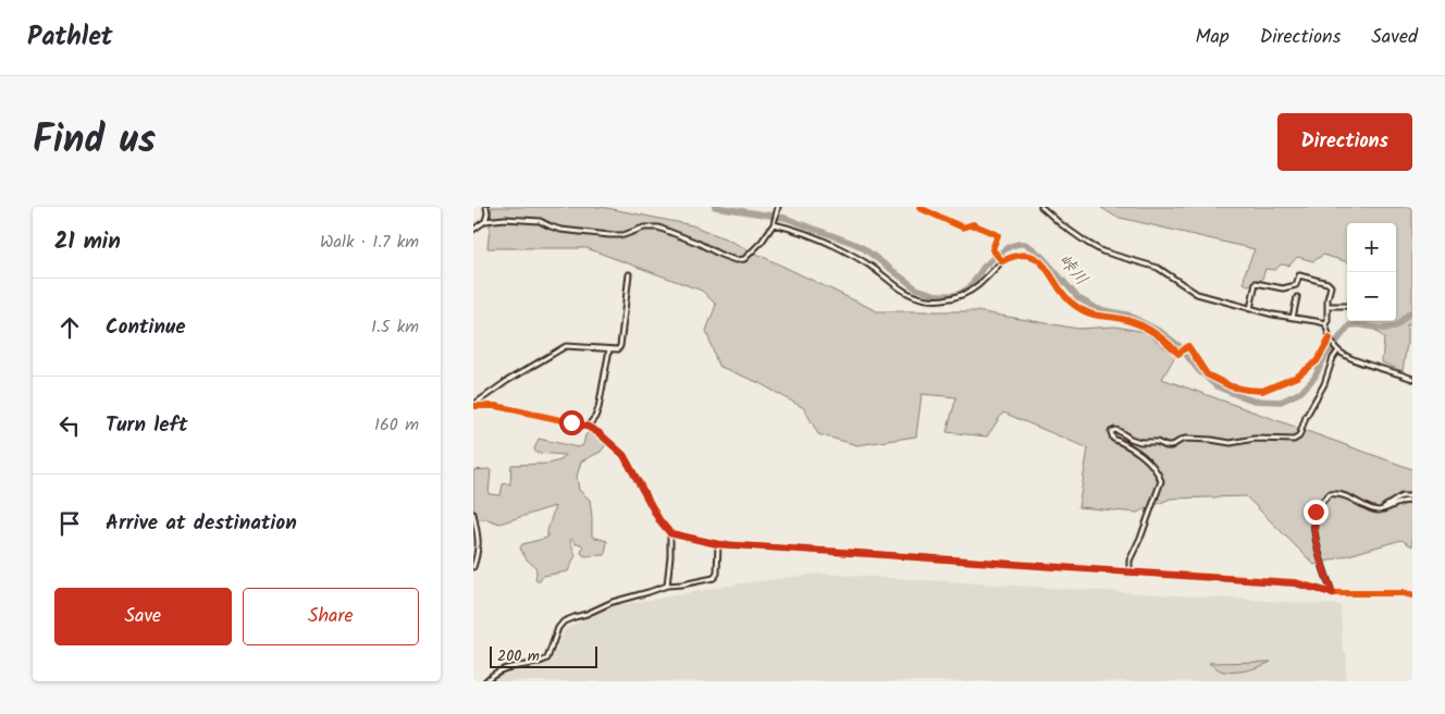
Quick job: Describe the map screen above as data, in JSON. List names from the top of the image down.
{
  "water": ["峠川"],
  "scale_bar": "200 m",
  "page": {
    "header": "Pathlet",
    "nav": ["Map", "Directions", "Saved"],
    "title": "Find us",
    "buttons": [
      "Directions",
      ["Save", "Share"]
    ],
    "heading": ["21 min", "Walk · 1.7 km"],
    "map_buttons": ["+", "−"],
    "list": [
      ["Continue", "1.5 km"],
      ["Turn left", "160 m"],
      "Arrive at destination"
    ],
    "scale": "200 m"
  }
}
